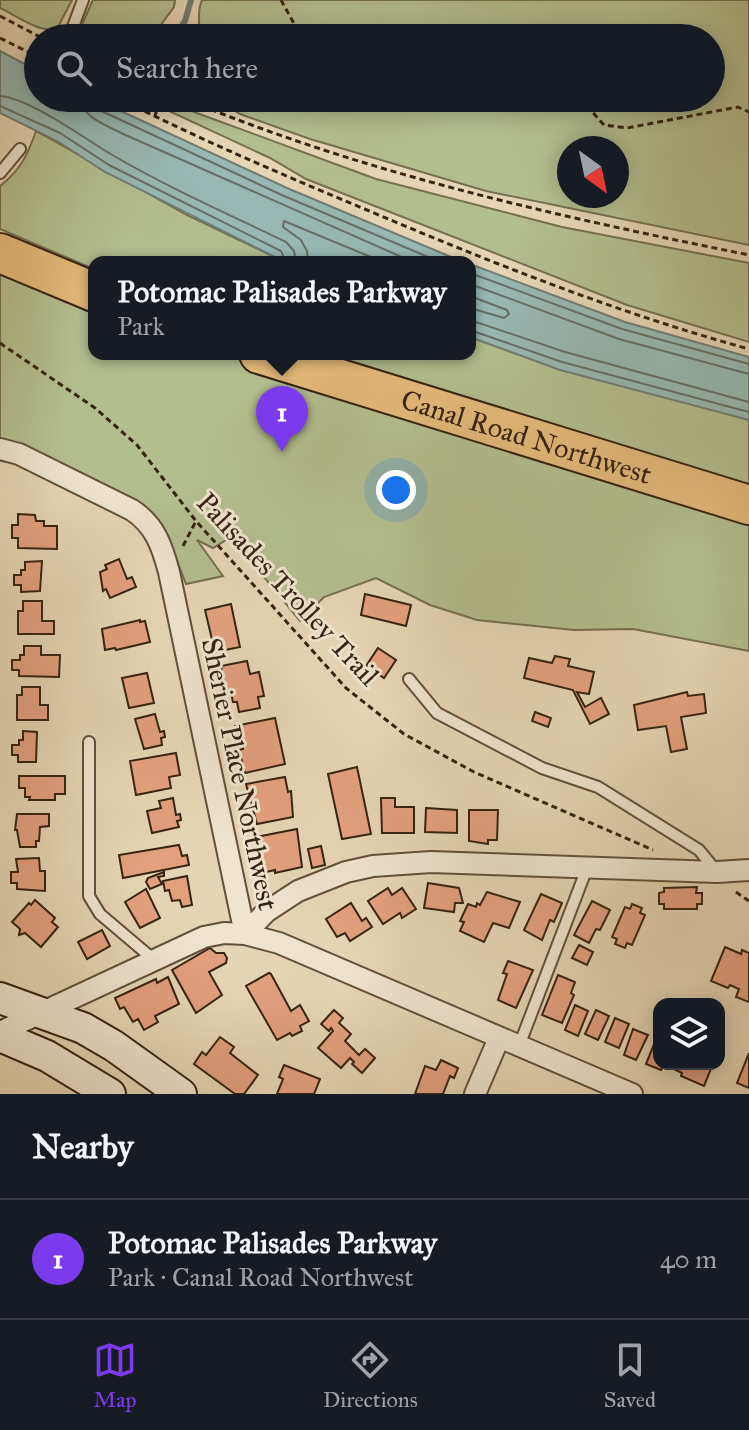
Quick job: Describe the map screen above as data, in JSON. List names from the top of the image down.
{
  "streets": {
    "highway": ["Canal Road Northwest"],
    "street": ["Sherier Place Northwest"],
    "path": ["Palisades Trolley Trail"]
  },
  "north": "bottom right",
  "page": {
    "search": "Search here",
    "popup": ["Potomac Palisades Parkway", "Park"],
    "pins": "1",
    "heading": "Nearby",
    "list": [
      {
        "mark": "1",
        "name": "Potomac Palisades Parkway",
        "note": "Park · Canal Road Northwest",
        "value": "40 m"
      }
    ],
    "nav": ["Map", "Directions", "Saved"]
  }
}
